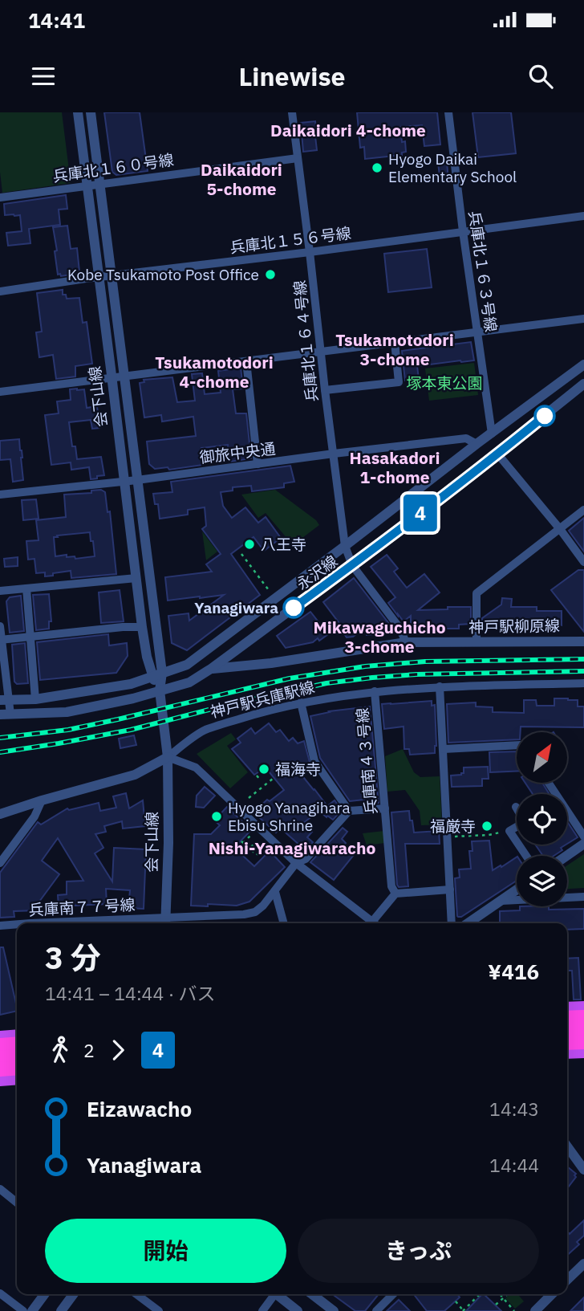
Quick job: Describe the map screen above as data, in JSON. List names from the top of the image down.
{
  "streets": {
    "street": [
      "兵庫北１６０号線",
      "兵庫北１５６号線",
      "兵庫北１６３号線",
      "兵庫北１６４号線",
      "会下山線",
      "御旅中央通",
      "永沢線",
      "神戸駅柳原線",
      "神戸駅兵庫駅線",
      "兵庫南４３号線",
      "兵庫南７７号線"
    ]
  },
  "crossings": [
    ["兵庫北１６０号線", "兵庫北１６４号線"],
    ["兵庫北１６０号線", "会下山線"],
    ["兵庫北１５６号線", "兵庫北１６３号線"],
    ["兵庫北１５６号線", "兵庫北１６４号線"],
    ["兵庫北１５６号線", "会下山線"],
    ["兵庫北１６３号線", "永沢線"],
    ["兵庫北１６４号線", "御旅中央通"],
    ["兵庫北１６４号線", "永沢線"],
    ["兵庫北１６４号線", "神戸駅柳原線"],
    ["会下山線", "御旅中央通"],
    ["会下山線", "永沢線"],
    ["会下山線", "神戸駅兵庫駅線"],
    ["会下山線", "兵庫南７７号線"],
    ["御旅中央通", "永沢線"],
    ["永沢線", "神戸駅柳原線"],
    ["神戸駅兵庫駅線", "兵庫南４３号線"]
  ],
  "districts": [
    "Daikaidori 4-chome",
    "Daikaidori 5-chome",
    "Tsukamotodori 3-chome",
    "Tsukamotodori 4-chome",
    "Hasakadori 1-chome",
    "Mikawaguchicho 3-chome",
    "Nishi-Yanagiwaracho"
  ],
  "parks": ["塚本東公園"],
  "places": [
    "Hyogo Daikai Elementary School",
    "Kobe Tsukamoto Post Office",
    "八王寺",
    "Yanagiwara",
    "福海寺",
    "Hyogo Yanagihara Ebisu Shrine",
    "福厳寺"
  ],
  "lines": ["bus line 4"],
  "north": "top right",
  "page": {
    "status": "14:41",
    "header": "Linewise",
    "on_map": "4",
    "heading": ["3 分", "14:41 – 14:44 · バス", "¥416"],
    "legs": ["2", "4"],
    "list": [
      {
        "name": "Eizawacho",
        "value": "14:43"
      },
      {
        "name": "Yanagiwara",
        "value": "14:44"
      }
    ],
    "buttons": ["開始", "きっぷ"]
  }
}
